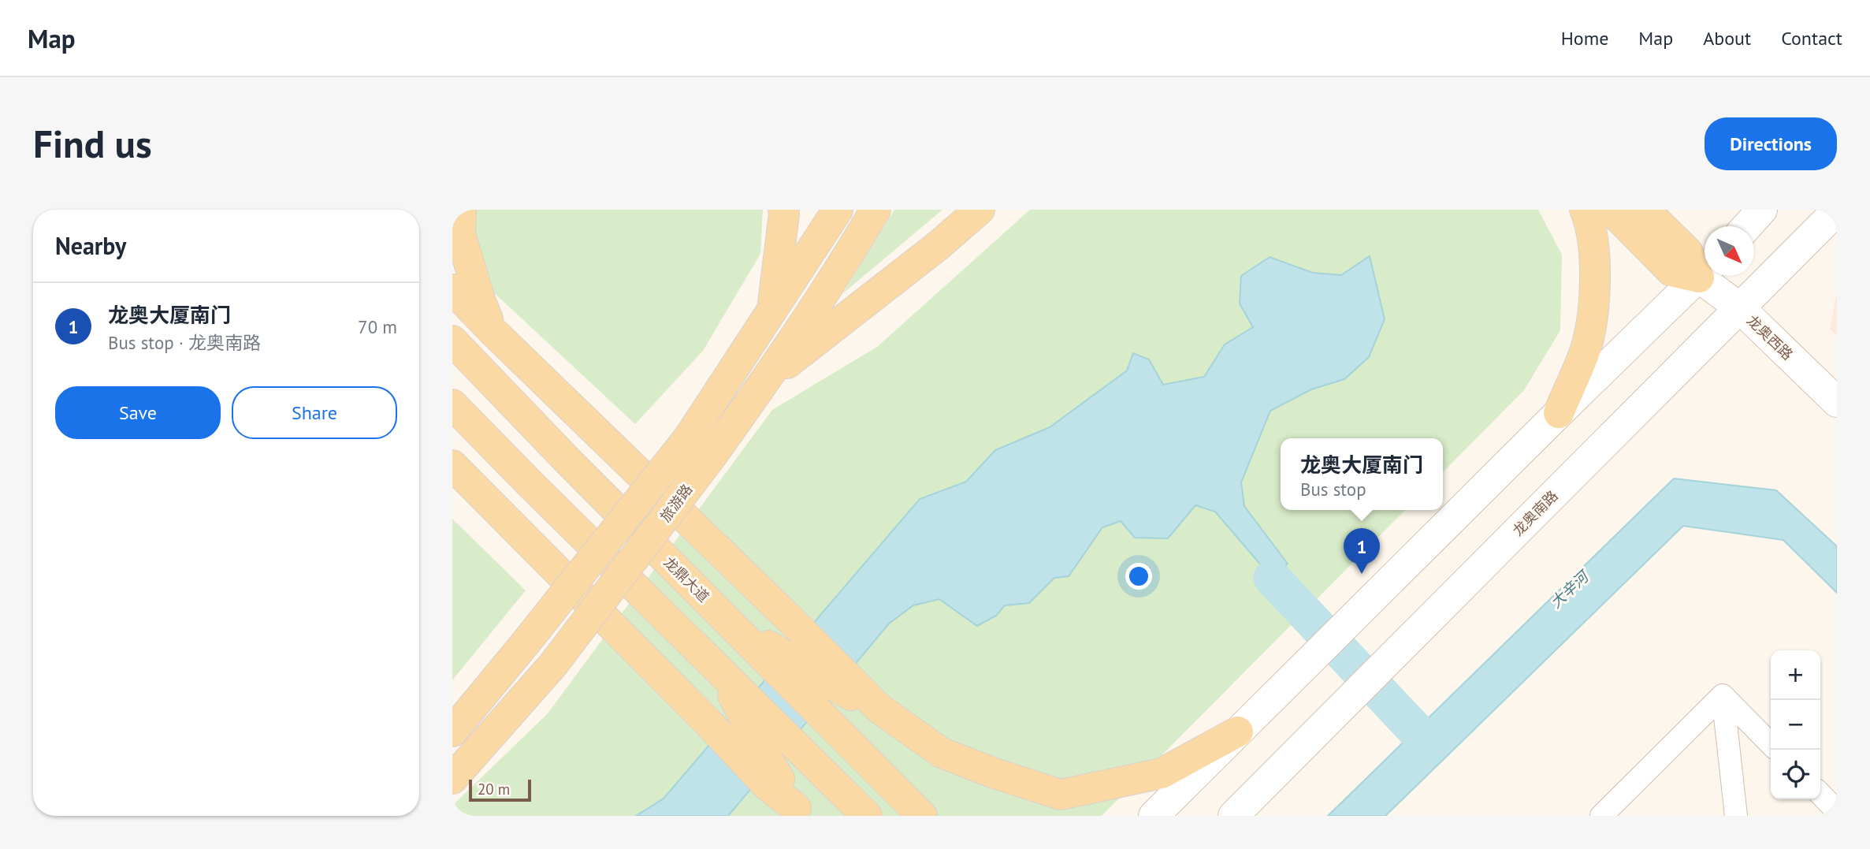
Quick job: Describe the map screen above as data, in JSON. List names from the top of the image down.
{
  "streets": {
    "main road": [
      "龙奥西路",
      "旅游路",
      "龙奥南路",
      "龙鼎大道"
    ]
  },
  "crossings": [
    ["龙奥西路", "龙奥南路"]
  ],
  "water": ["大辛河"],
  "scale_bar": "20 m",
  "north": "bottom right",
  "page": {
    "header": "Map",
    "nav": [
      "Home",
      "Map",
      "About",
      "Contact"
    ],
    "buttons": [
      "Directions",
      ["Save", "Share"]
    ],
    "title": "Find us",
    "heading": "Nearby",
    "list": [
      {
        "mark": "1",
        "name": "龙奥大厦南门",
        "note": "Bus stop · 龙奥南路",
        "value": "70 m"
      }
    ],
    "popup": ["龙奥大厦南门", "Bus stop"],
    "pins": "1",
    "map_buttons": ["+", "−"],
    "scale": "20 m"
  }
}
